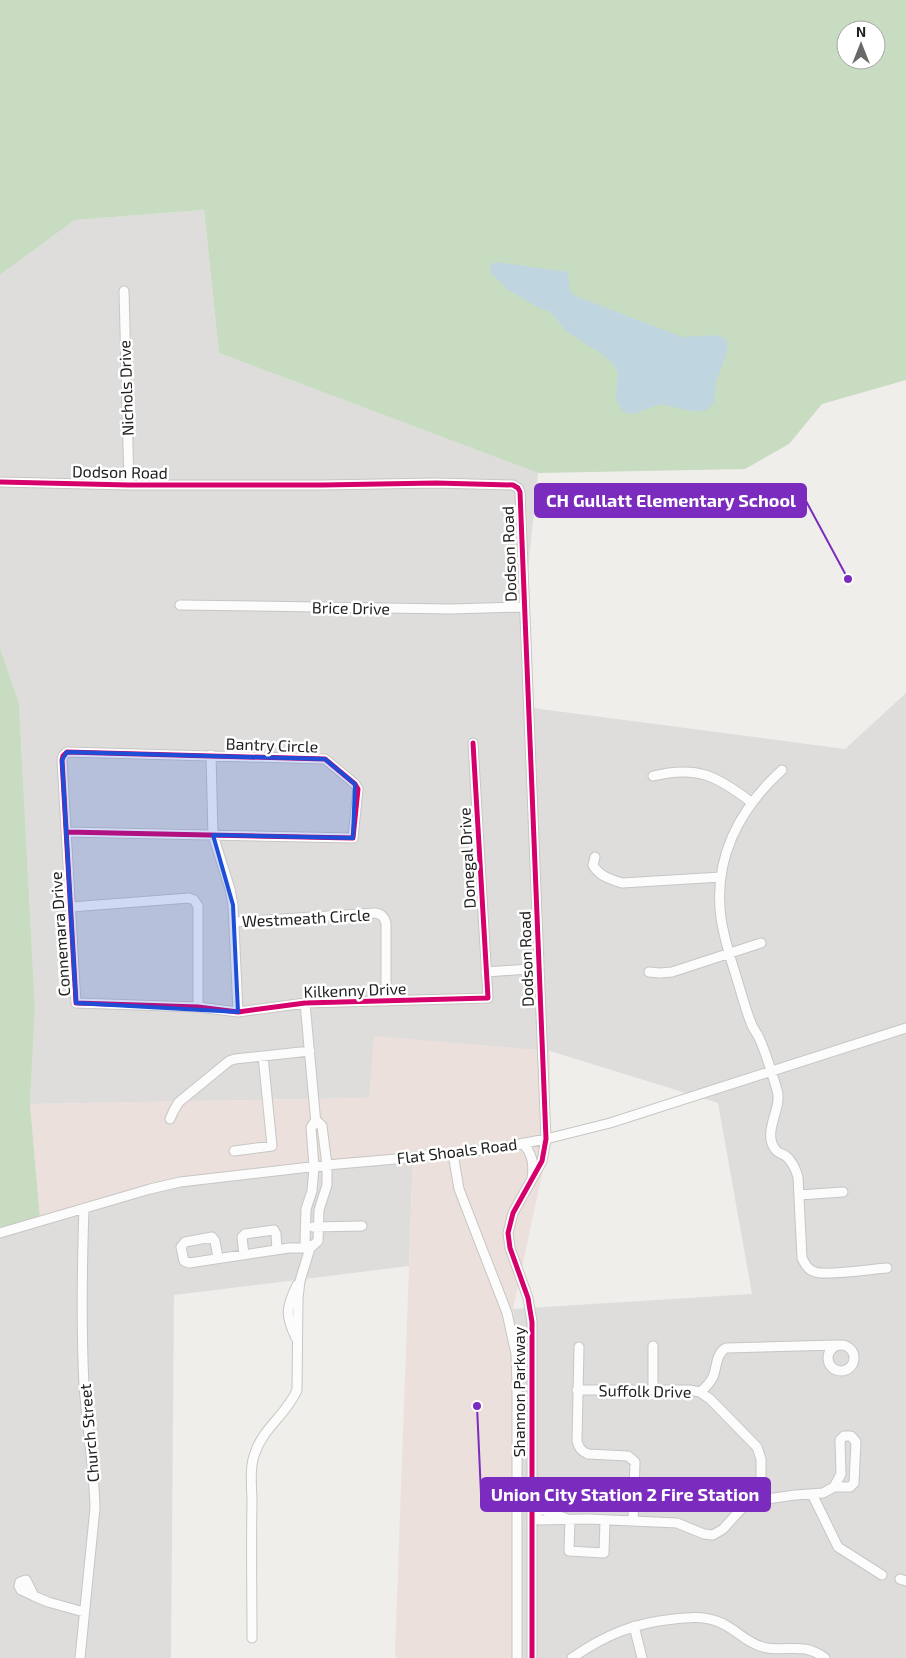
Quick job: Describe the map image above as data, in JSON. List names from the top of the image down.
{
  "streets": {
    "street": [
      "Nichols Drive",
      "Dodson Road",
      "Brice Drive",
      "Bantry Circle",
      "Donegal Drive",
      "Westmeath Circle",
      "Connemara Drive",
      "Kilkenny Drive",
      "Flat Shoals Road",
      "Suffolk Drive",
      "Shannon Parkway",
      "Church Street"
    ]
  },
  "crossings": [
    ["Nichols Drive", "Dodson Road"],
    ["Dodson Road", "Brice Drive"],
    ["Dodson Road", "Flat Shoals Road"],
    ["Dodson Road", "Shannon Parkway"],
    ["Bantry Circle", "Connemara Drive"],
    ["Donegal Drive", "Kilkenny Drive"],
    ["Westmeath Circle", "Kilkenny Drive"],
    ["Connemara Drive", "Kilkenny Drive"],
    ["Flat Shoals Road", "Shannon Parkway"],
    ["Flat Shoals Road", "Church Street"]
  ],
  "places": ["CH Gullatt Elementary School", "Union City Station 2 Fire Station"],
  "north": "top"
}
